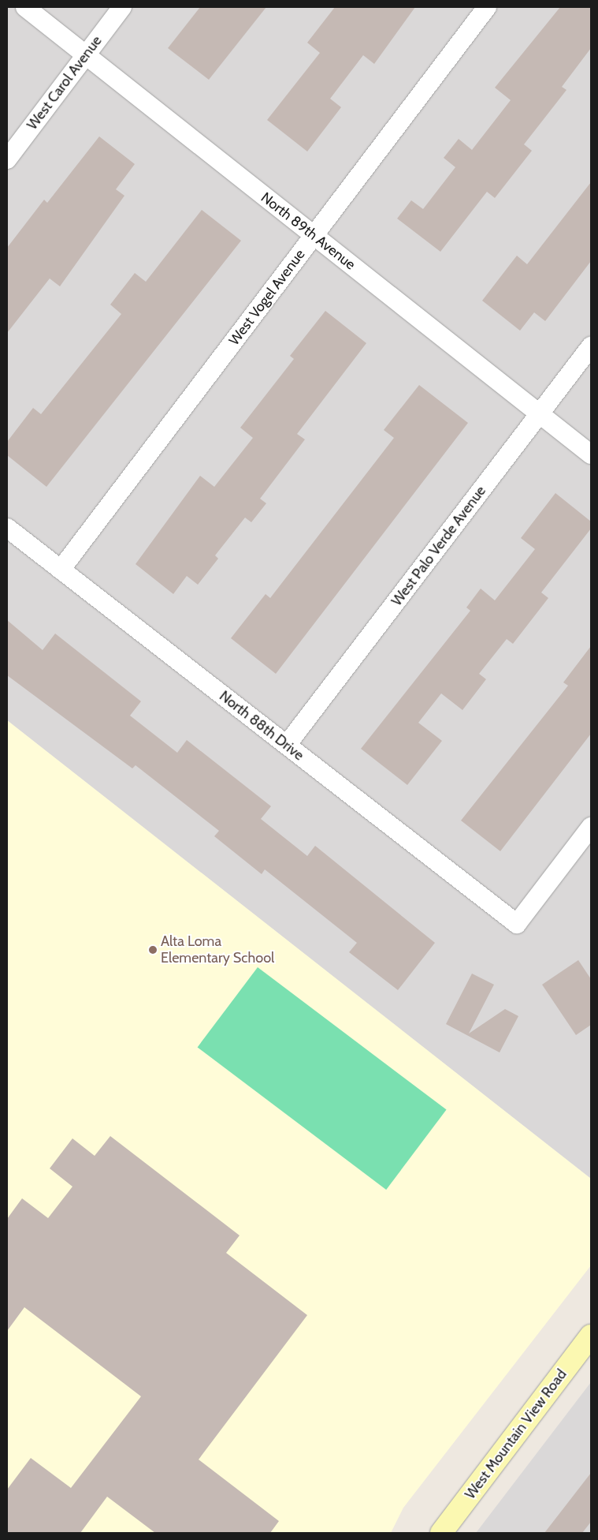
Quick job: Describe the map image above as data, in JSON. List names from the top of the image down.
{
  "streets": {
    "street": [
      "West Carol Avenue",
      "North 89th Avenue",
      "West Vogel Avenue",
      "West Palo Verde Avenue",
      "North 88th Drive",
      "West Mountain View Road"
    ]
  },
  "crossings": [
    ["West Carol Avenue", "North 89th Avenue"],
    ["North 89th Avenue", "West Vogel Avenue"],
    ["North 89th Avenue", "West Palo Verde Avenue"],
    ["West Vogel Avenue", "North 88th Drive"],
    ["West Palo Verde Avenue", "North 88th Drive"]
  ],
  "places": ["Alta Loma Elementary School"]
}
